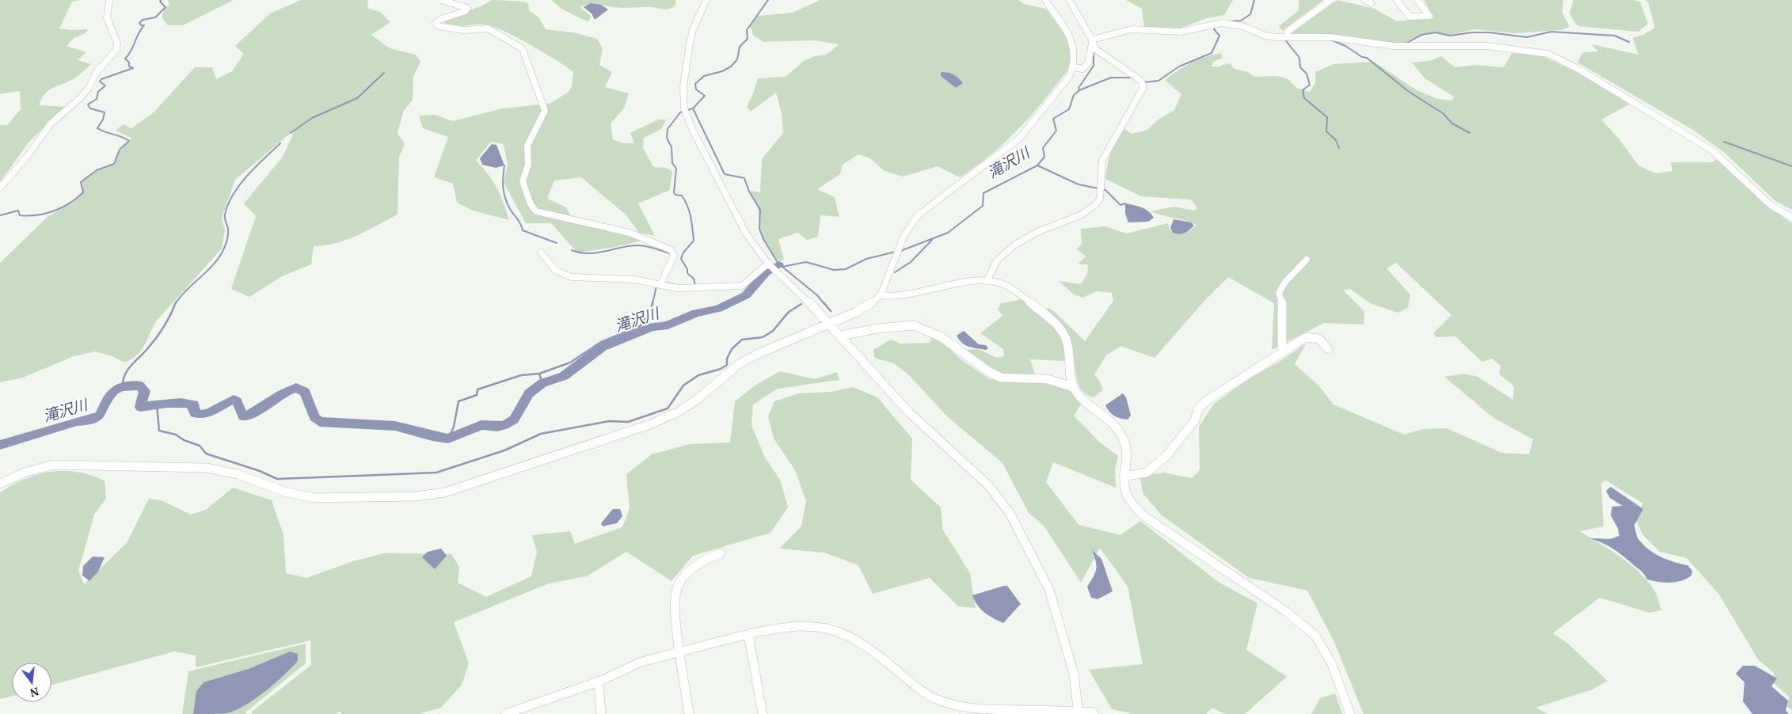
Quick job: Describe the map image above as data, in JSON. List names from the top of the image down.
{
  "water": ["滝沢川"],
  "north": "bottom"
}
